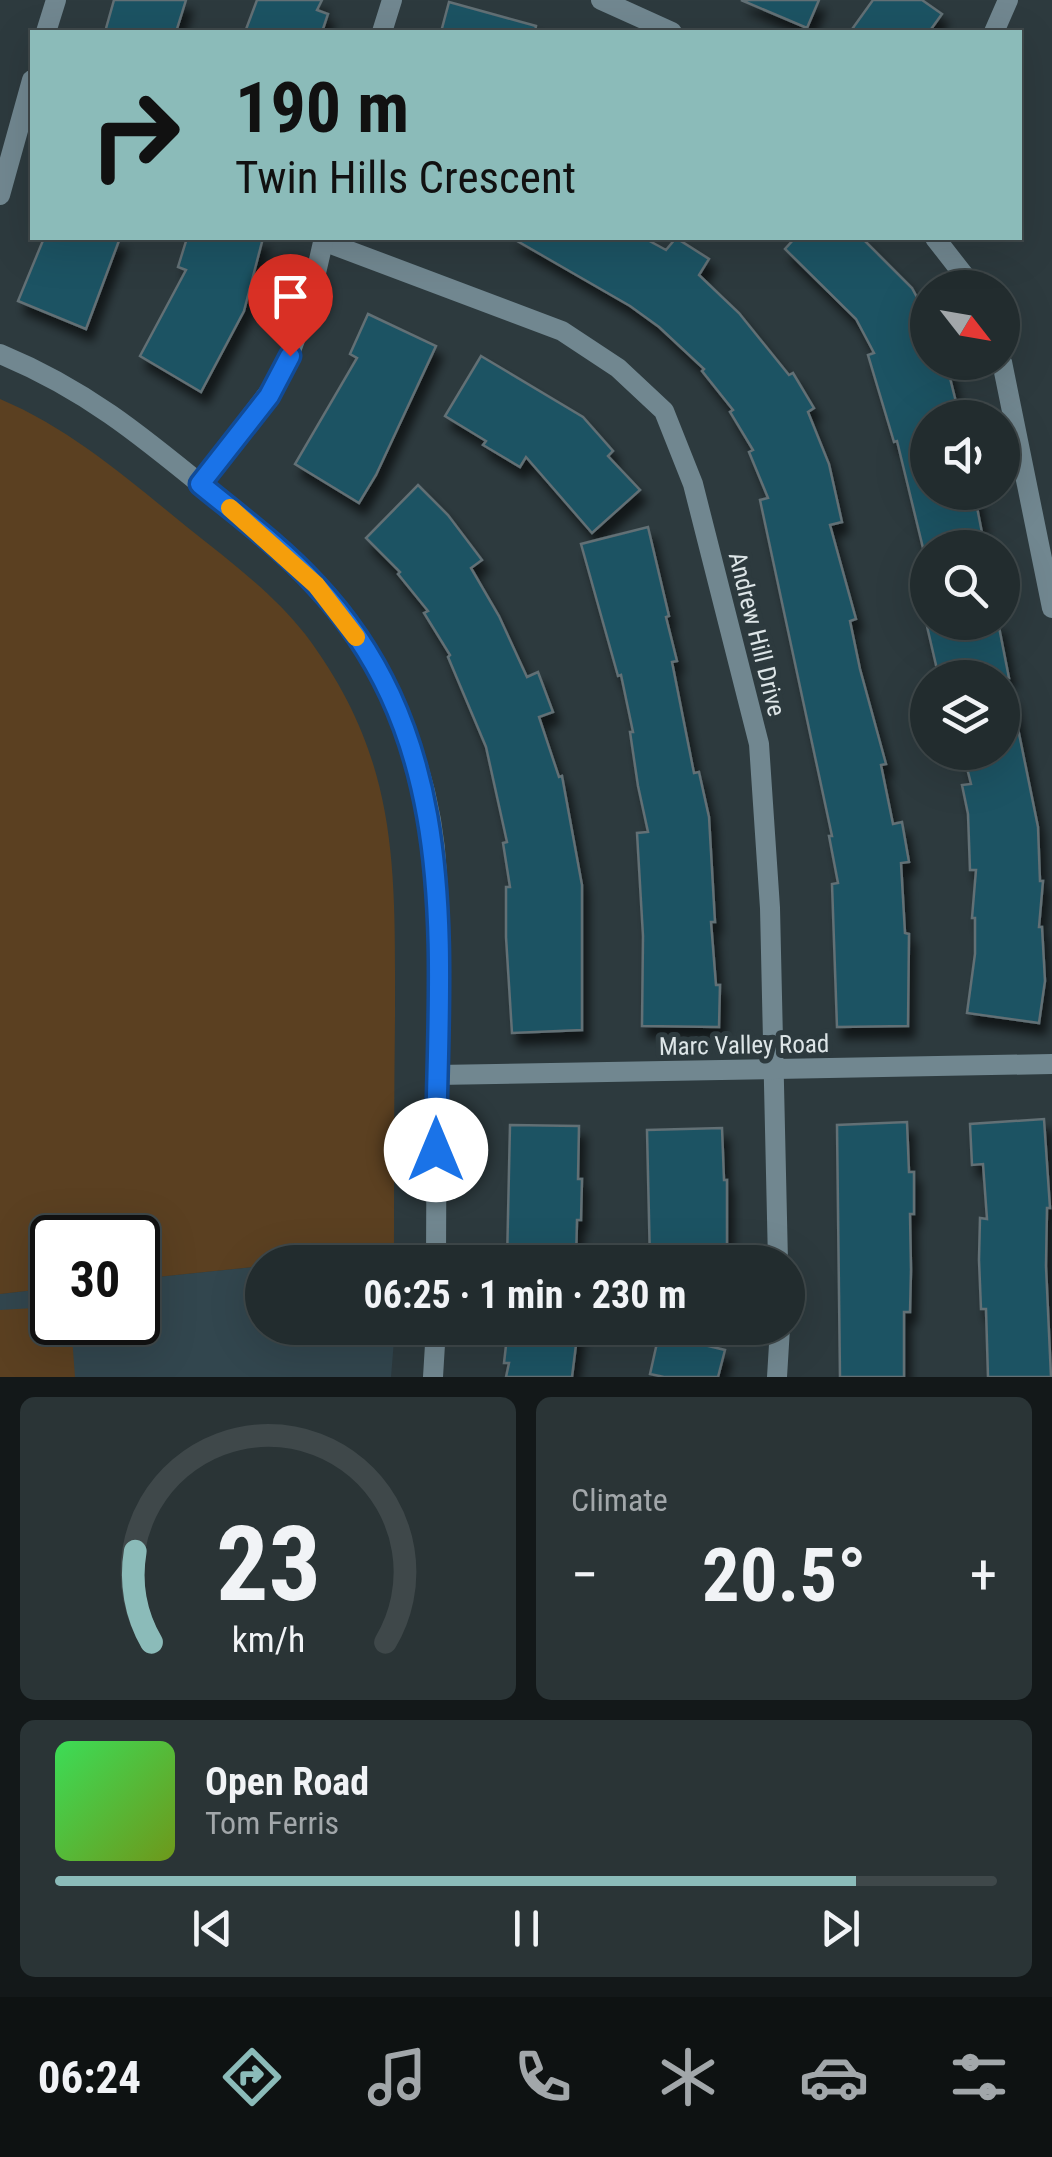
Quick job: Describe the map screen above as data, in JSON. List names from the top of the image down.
{
  "streets": {
    "street": ["Andrew Hill Drive", "Marc Valley Road"]
  },
  "crossings": [
    ["Andrew Hill Drive", "Marc Valley Road"]
  ],
  "north": "bottom right",
  "page": {
    "turn": ["190 m", "Twin Hills Crescent"],
    "limit": "30",
    "trip": "06:25 · 1 min · 230 m",
    "tile": "Climate",
    "heat": ["−", "20.5°", "+"],
    "song": ["Open Road", "Tom Ferris"],
    "tabs": "06:24",
    "gauge": ["23", "km/h"]
  }
}
